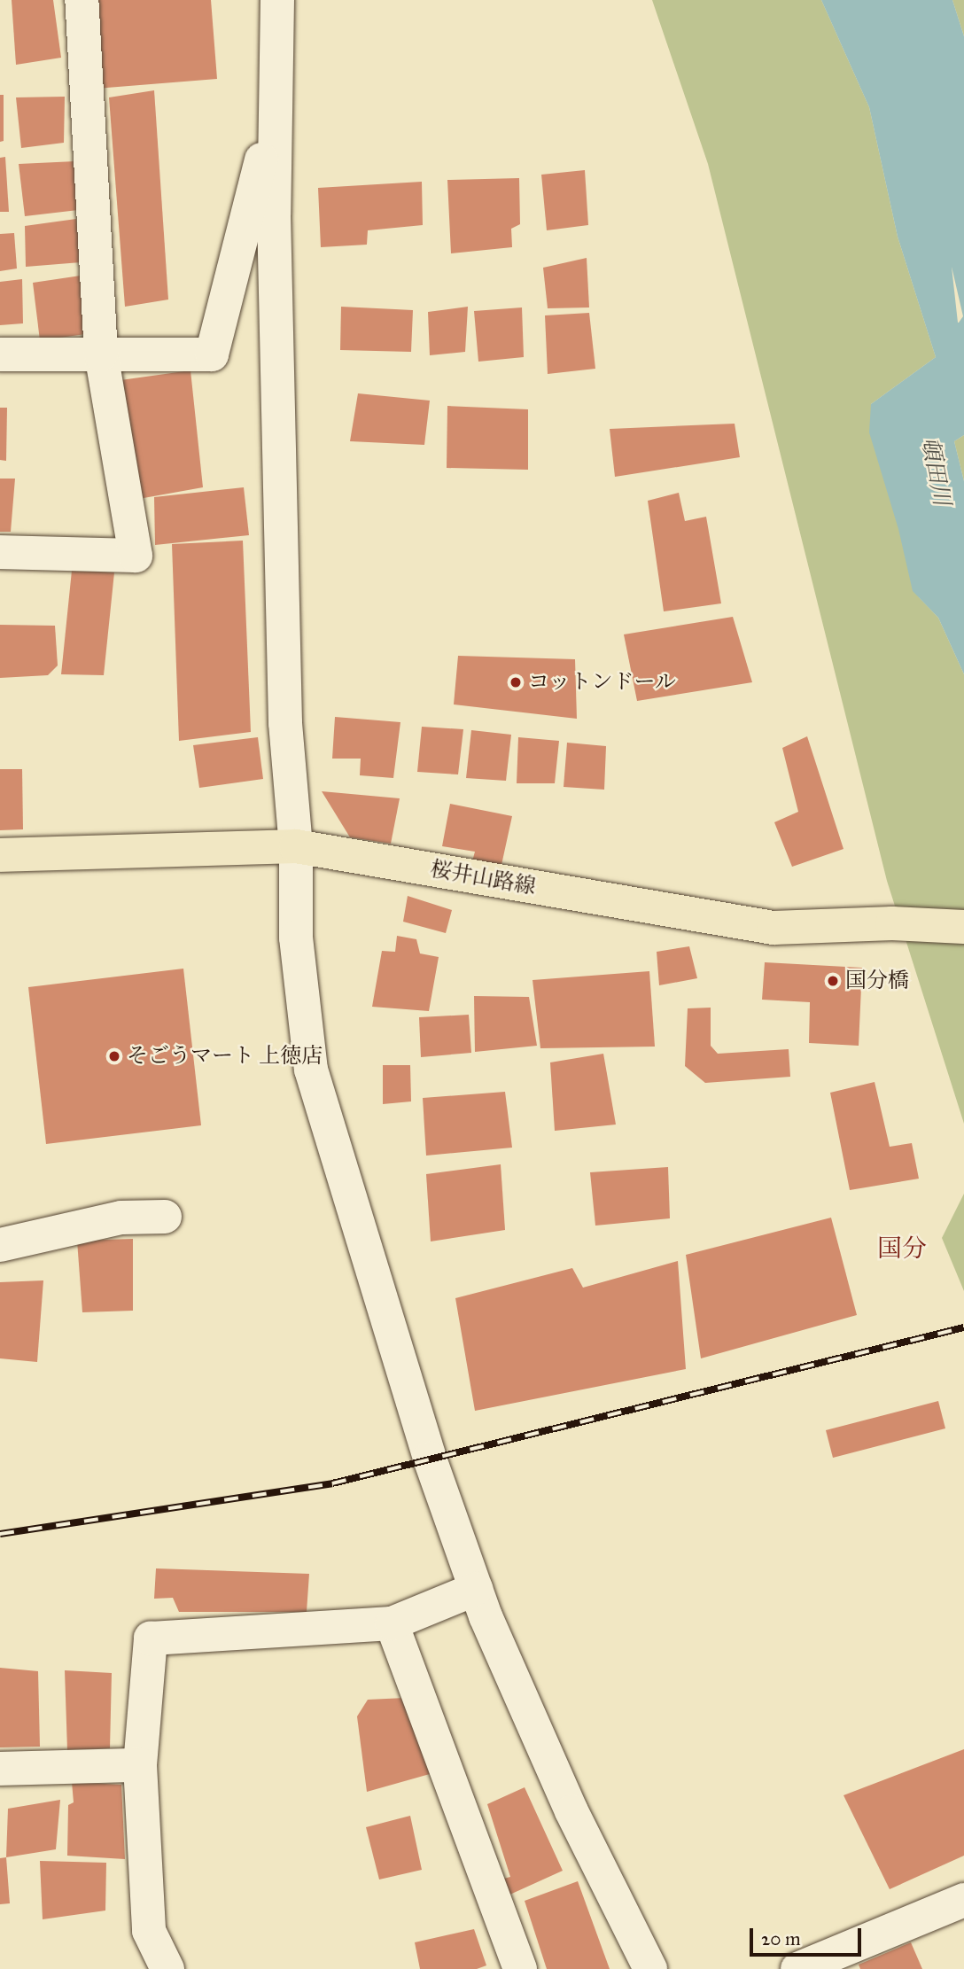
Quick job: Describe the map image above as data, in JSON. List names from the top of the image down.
{
  "streets": {
    "main road": ["桜井山路線"]
  },
  "districts": ["国分"],
  "water": ["頓田川"],
  "places": ["コットンドール", "国分橋", "そごうマート 上徳店"],
  "scale_bar": "20 m"
}
